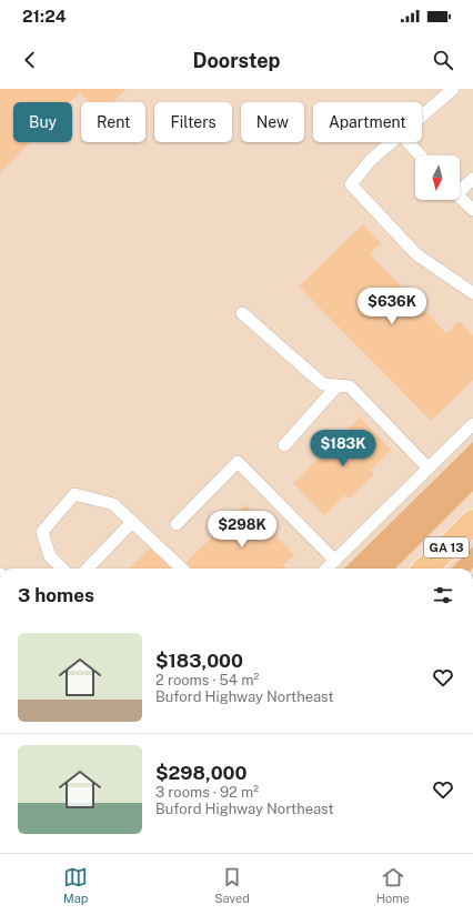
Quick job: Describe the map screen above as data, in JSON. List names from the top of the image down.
{
  "streets": {
    "main road": ["GA 13"]
  },
  "north": "bottom",
  "page": {
    "status": "21:24",
    "header": "Doorstep",
    "chip": [
      "Buy",
      "Rent",
      "Filters",
      "New",
      "Apartment"
    ],
    "price": ["$636K", "$183K", "$298K"],
    "heading": "3 homes",
    "list": [
      {
        "name": "$183,000",
        "note": "2 rooms · 54 m² · Buford Highway Northeast"
      },
      {
        "name": "$298,000",
        "note": "3 rooms · 92 m² · Buford Highway Northeast"
      }
    ],
    "tabs": ["Map", "Saved", "Home"]
  }
}
